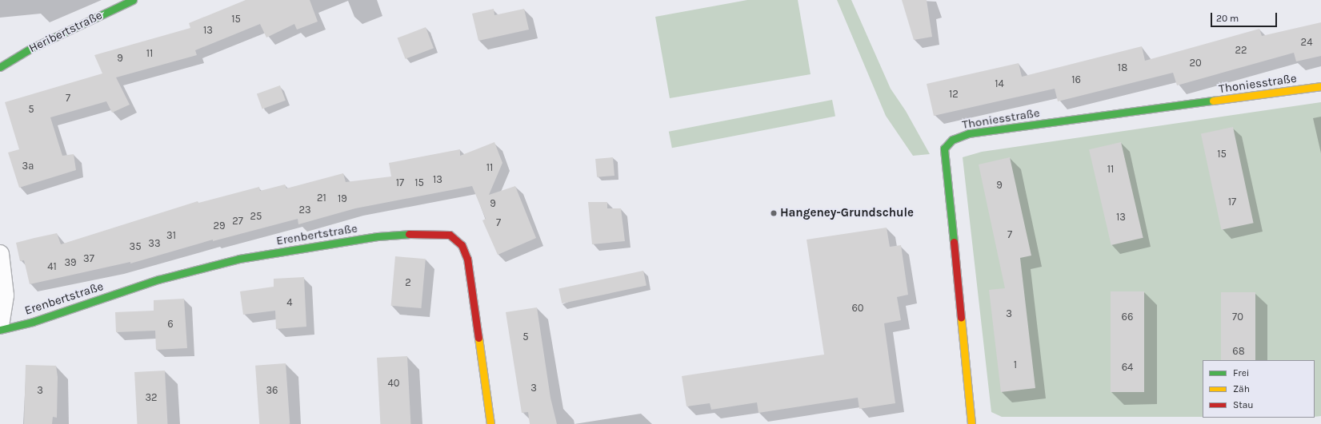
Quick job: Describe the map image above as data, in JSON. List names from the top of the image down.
{
  "streets": {
    "street": ["Heribertstraße", "Thoniesstraße", "Erenbertstraße"]
  },
  "places": ["Hangeney-Grundschule"],
  "house_numbers": [
    "15",
    "13",
    "24",
    "22",
    "11",
    "9",
    "20",
    "18",
    "16",
    "14",
    "12",
    "7",
    "5",
    "15",
    "3a",
    "11",
    "11",
    "13",
    "17",
    "15",
    "9",
    "21",
    "19",
    "17",
    "9",
    "23",
    "25",
    "13",
    "27",
    "7",
    "29",
    "7",
    "31",
    "33",
    "35",
    "37",
    "39",
    "41",
    "2",
    "4",
    "60",
    "3",
    "66",
    "70",
    "6",
    "5",
    "68",
    "1",
    "64",
    "40",
    "3",
    "3",
    "36",
    "32"
  ],
  "legend": ["Frei", "Zäh", "Stau"],
  "scale_bar": "20 m"
}
